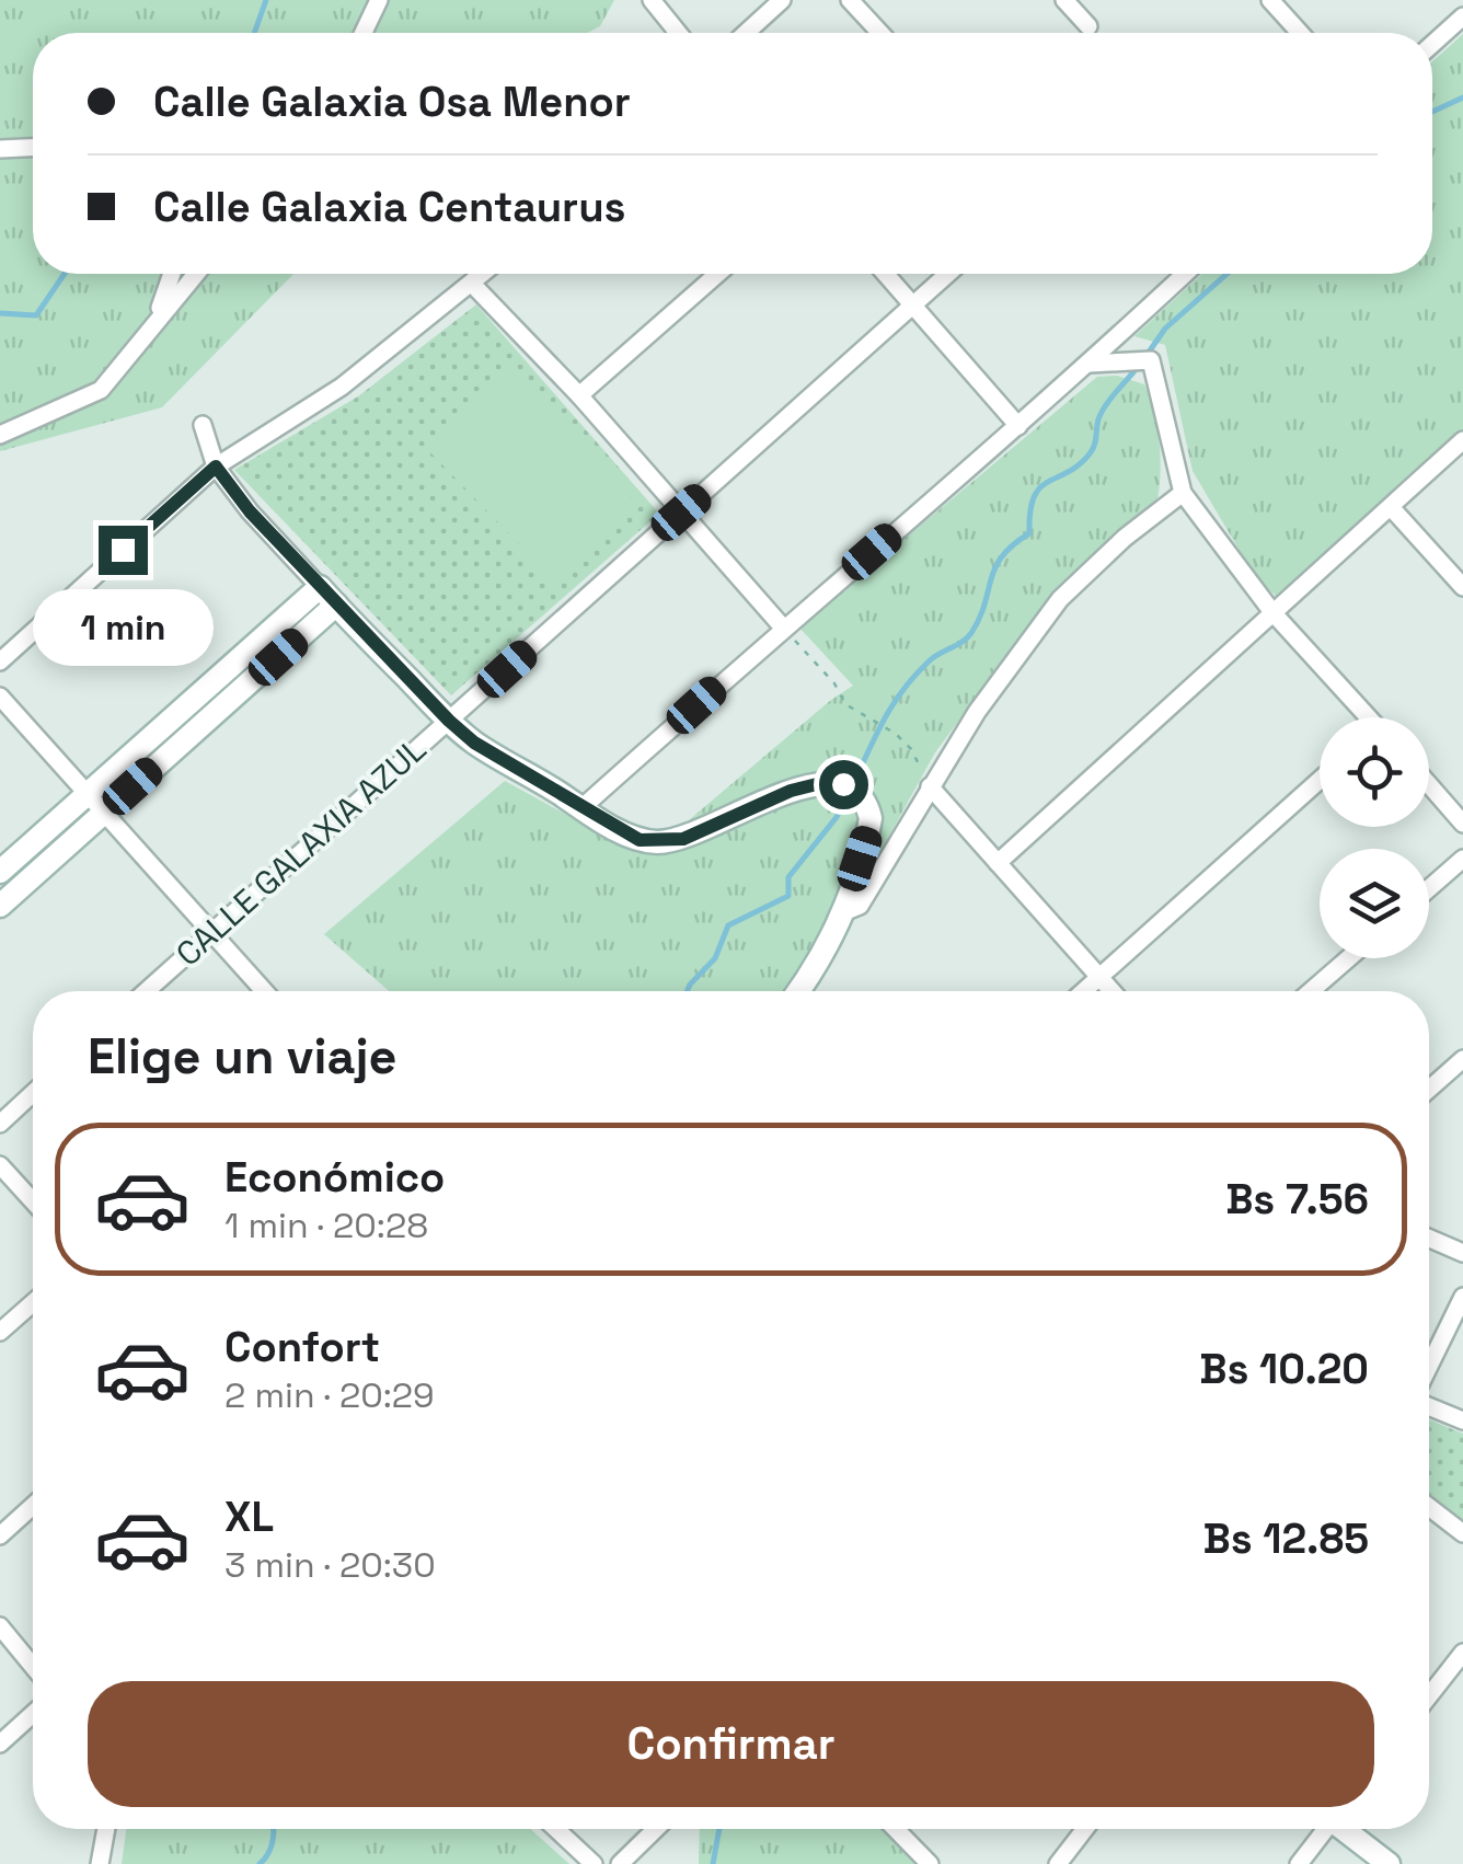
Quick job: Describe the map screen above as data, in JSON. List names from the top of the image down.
{
  "streets": {
    "street": ["CALLE GALAXIA AZUL"]
  },
  "page": {
    "banner": ["Calle Galaxia Osa Menor", "Calle Galaxia Centaurus"],
    "bubble": "1 min",
    "heading": "Elige un viaje",
    "list": [
      {
        "name": "Económico",
        "note": "1 min · 20:28",
        "value": "Bs 7.56"
      },
      {
        "name": "Confort",
        "note": "2 min · 20:29",
        "value": "Bs 10.20"
      },
      {
        "name": "XL",
        "note": "3 min · 20:30",
        "value": "Bs 12.85"
      }
    ],
    "buttons": "Confirmar"
  }
}
